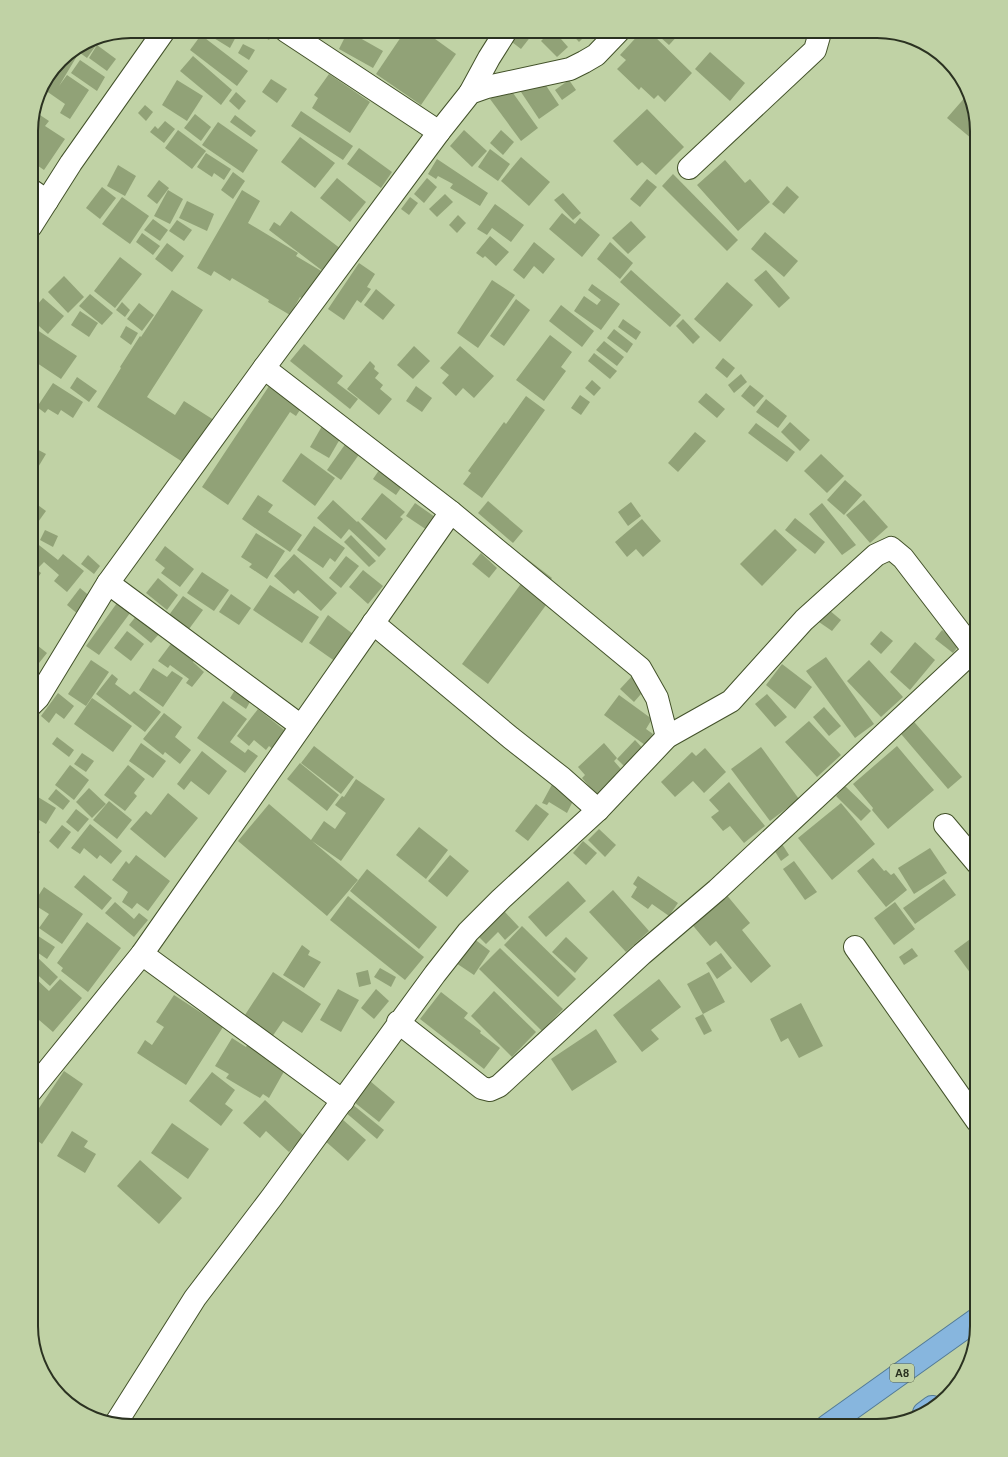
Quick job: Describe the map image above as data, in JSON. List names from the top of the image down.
{
  "streets": {
    "highway": ["A8"]
  }
}
